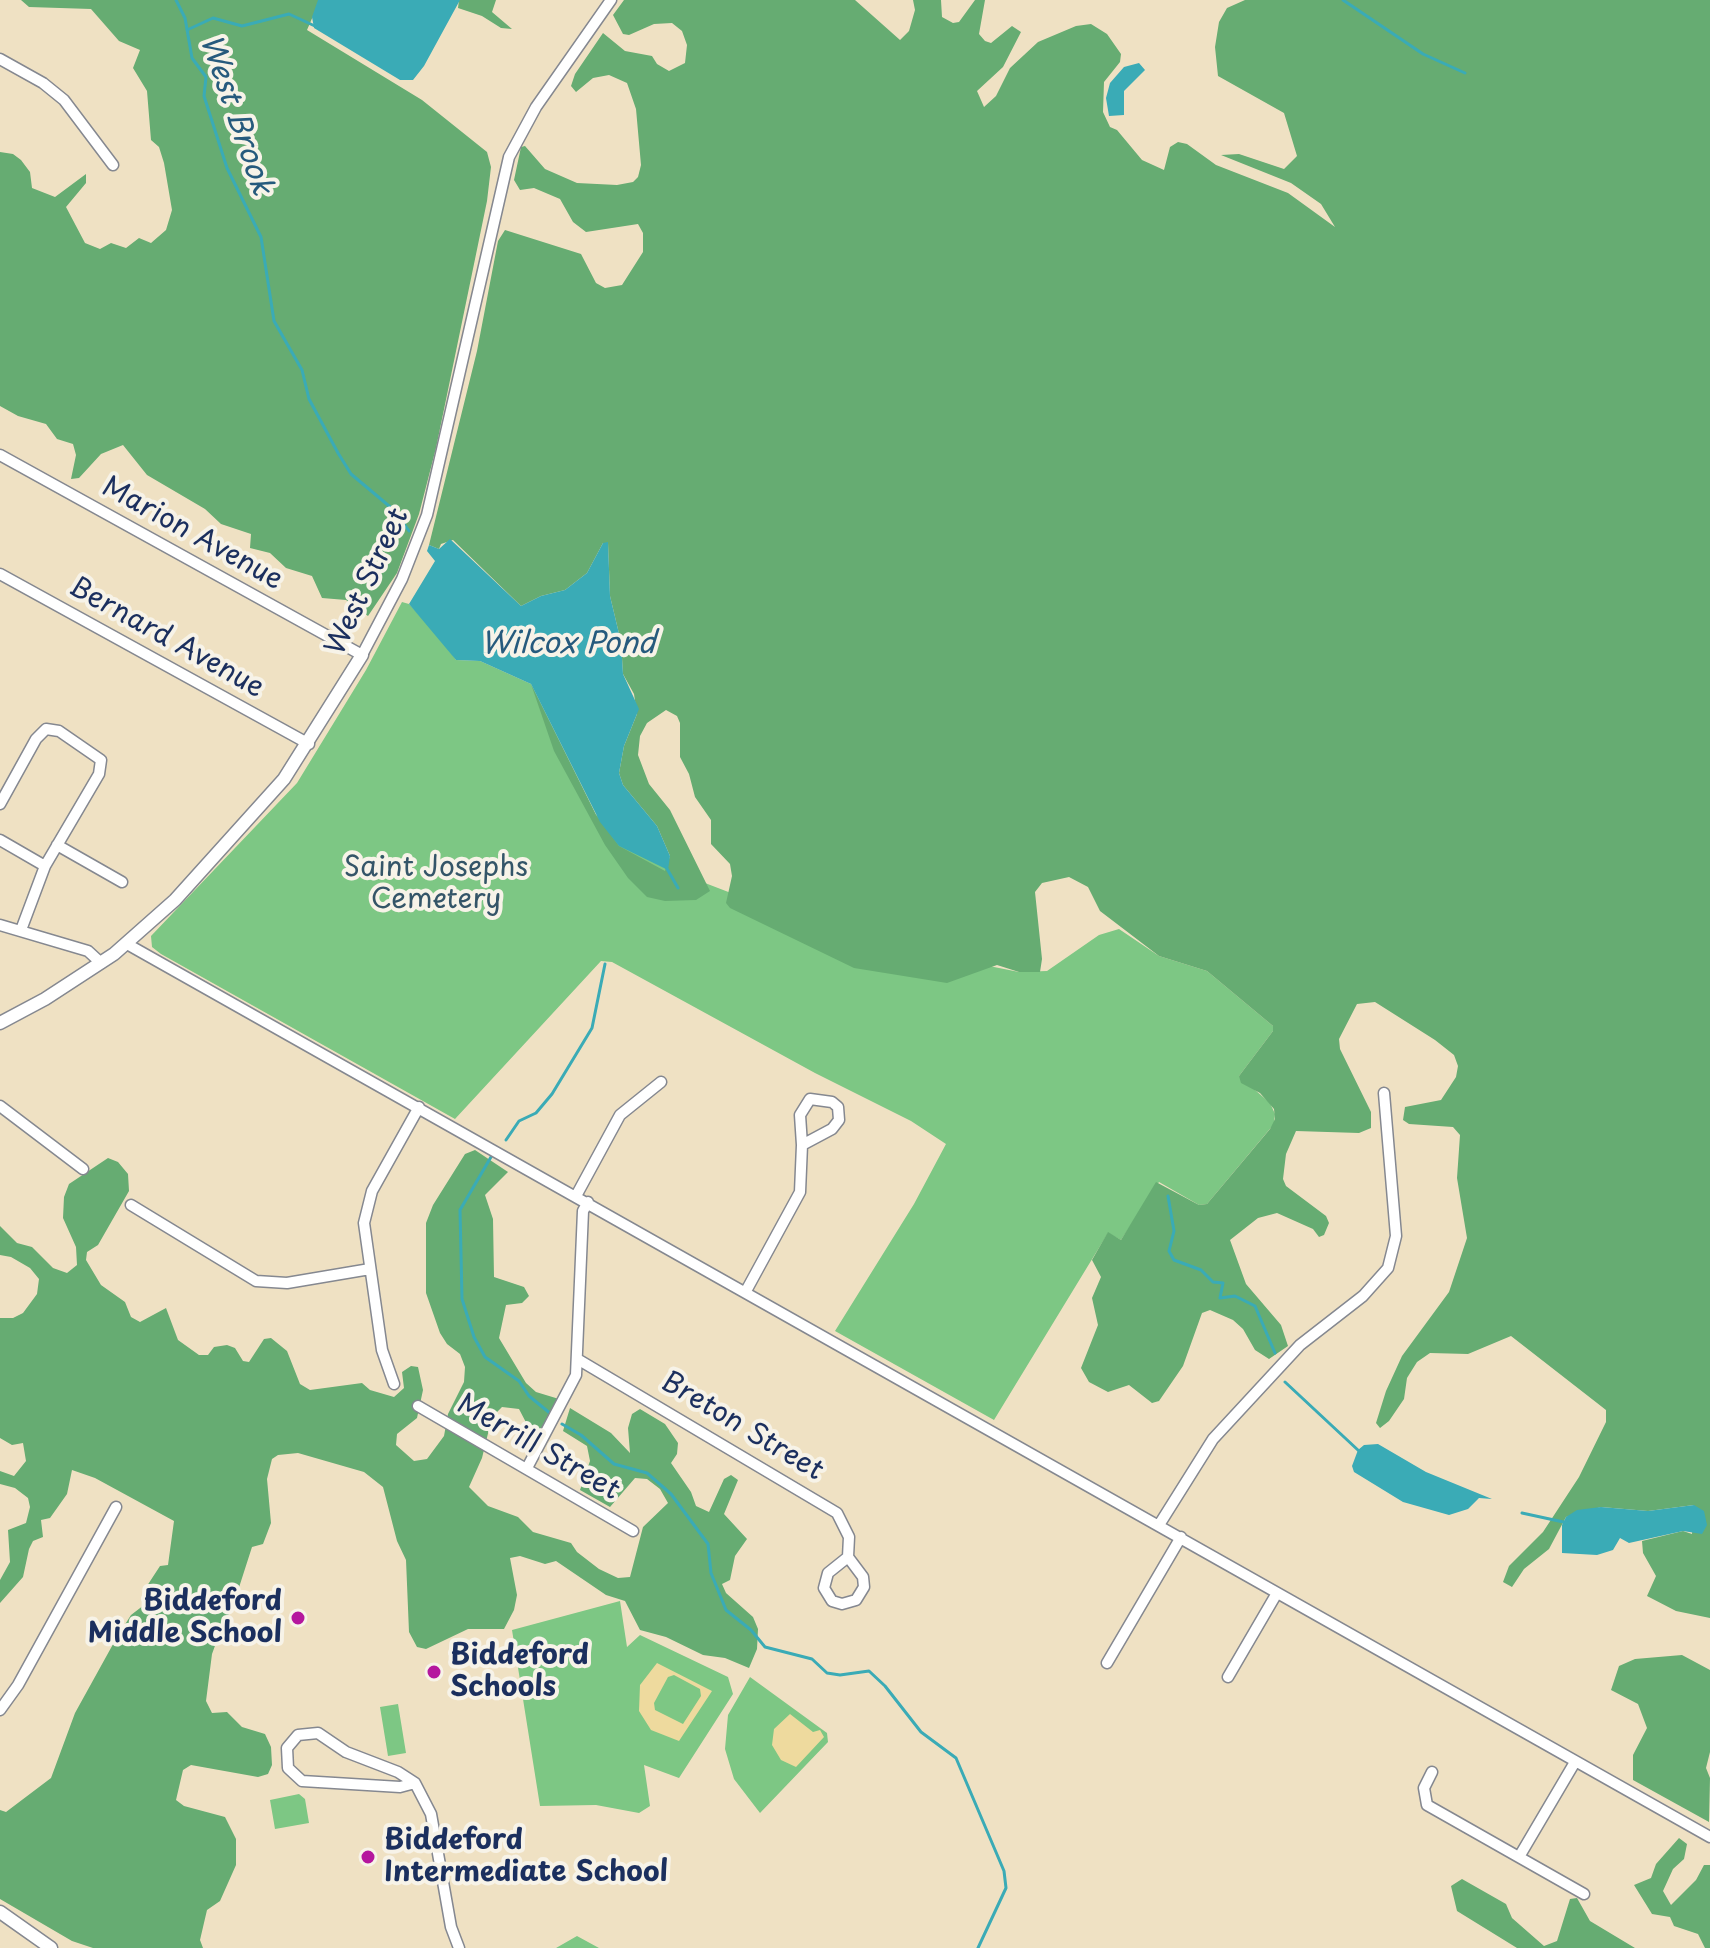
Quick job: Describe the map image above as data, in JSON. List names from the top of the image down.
{
  "streets": {
    "street": [
      "Marion Avenue",
      "West Street",
      "Bernard Avenue",
      "Breton Street",
      "Merrill Street"
    ]
  },
  "crossings": [
    ["Marion Avenue", "West Street"],
    ["West Street", "Bernard Avenue"]
  ],
  "water": ["West Brook", "Wilcox Pond"],
  "parks": ["Saint Josephs Cemetery"],
  "places": ["Biddeford Middle School", "Biddeford Schools", "Biddeford Intermediate School"]
}
